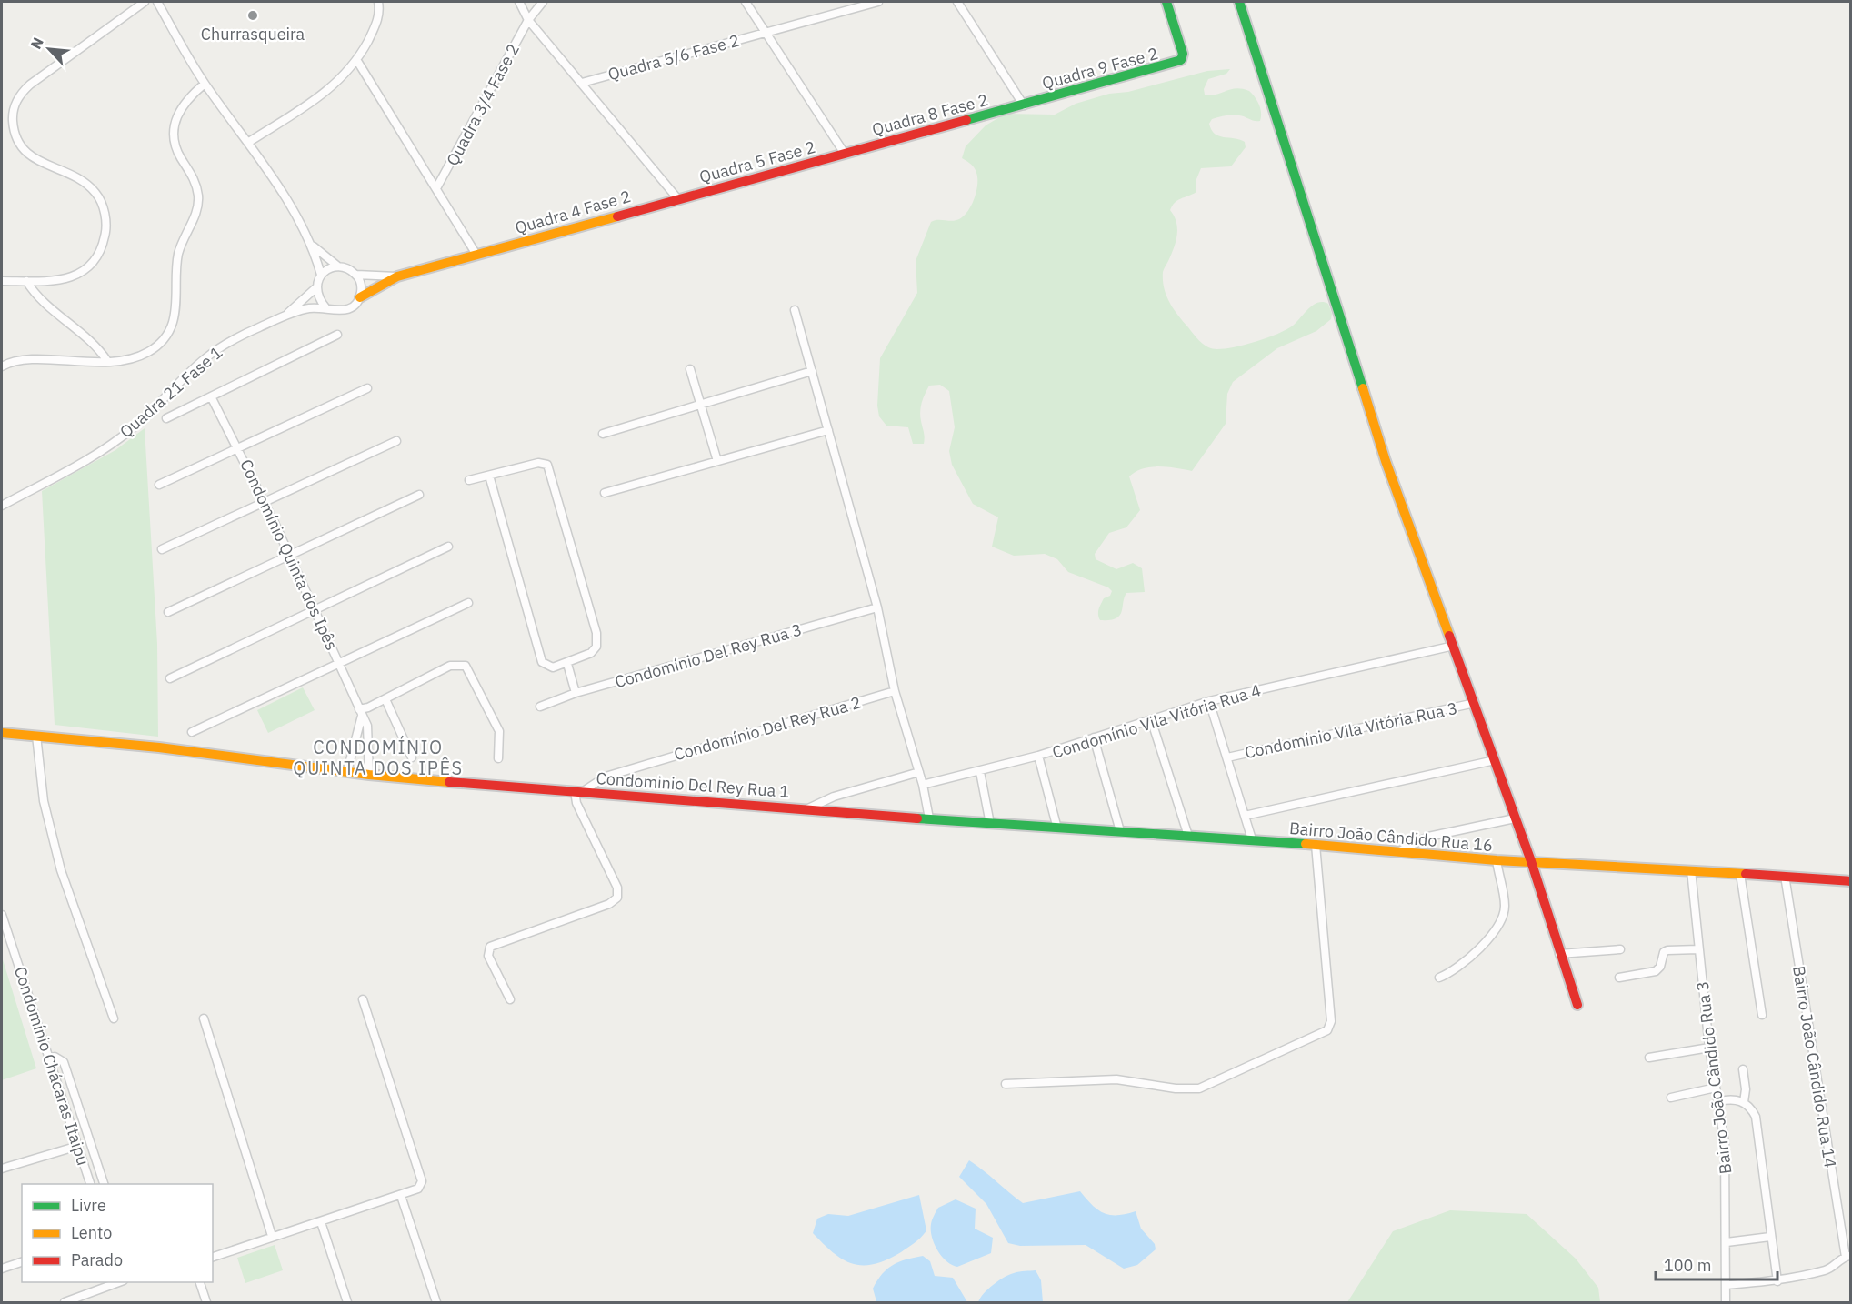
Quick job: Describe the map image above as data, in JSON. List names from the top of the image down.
{
  "streets": {
    "street": [
      "Quadra 5/6 Fase 2",
      "Quadra 9 Fase 2",
      "Quadra 3/4 Fase 2",
      "Quadra 8 Fase 2",
      "Quadra 5 Fase 2",
      "Quadra 4 Fase 2",
      "Quadra 21 Fase 1",
      "Condomínio Quinta dos Ipês",
      "Condomínio Del Rey Rua 3",
      "Condomínio Vila Vitória Rua 4",
      "Condomínio Del Rey Rua 2",
      "Condomínio Vila Vitória Rua 3",
      "Condominio Del Rey Rua 1",
      "Bairro João Cândido Rua 16",
      "Condomínio Chácaras Itaipu",
      "Bairro João Cândido Rua 14",
      "Bairro João Cândido Rua 3"
    ]
  },
  "crossings": [
    ["Quadra 9 Fase 2", "Quadra 8 Fase 2"],
    ["Quadra 8 Fase 2", "Quadra 5 Fase 2"],
    ["Quadra 5 Fase 2", "Quadra 4 Fase 2"],
    ["Quadra 4 Fase 2", "Quadra 21 Fase 1"],
    ["Condomínio Quinta dos Ipês", "Condominio Del Rey Rua 1"],
    ["Condomínio Del Rey Rua 2", "Condominio Del Rey Rua 1"],
    ["Condominio Del Rey Rua 1", "Bairro João Cândido Rua 16"],
    ["Bairro João Cândido Rua 16", "Bairro João Cândido Rua 14"],
    ["Bairro João Cândido Rua 16", "Bairro João Cândido Rua 3"]
  ],
  "districts": ["CONDOMÍNIO QUINTA DOS IPÊS"],
  "places": ["Churrasqueira"],
  "legend": ["Livre", "Lento", "Parado"],
  "scale_bar": "100 m",
  "north": "top left"
}
